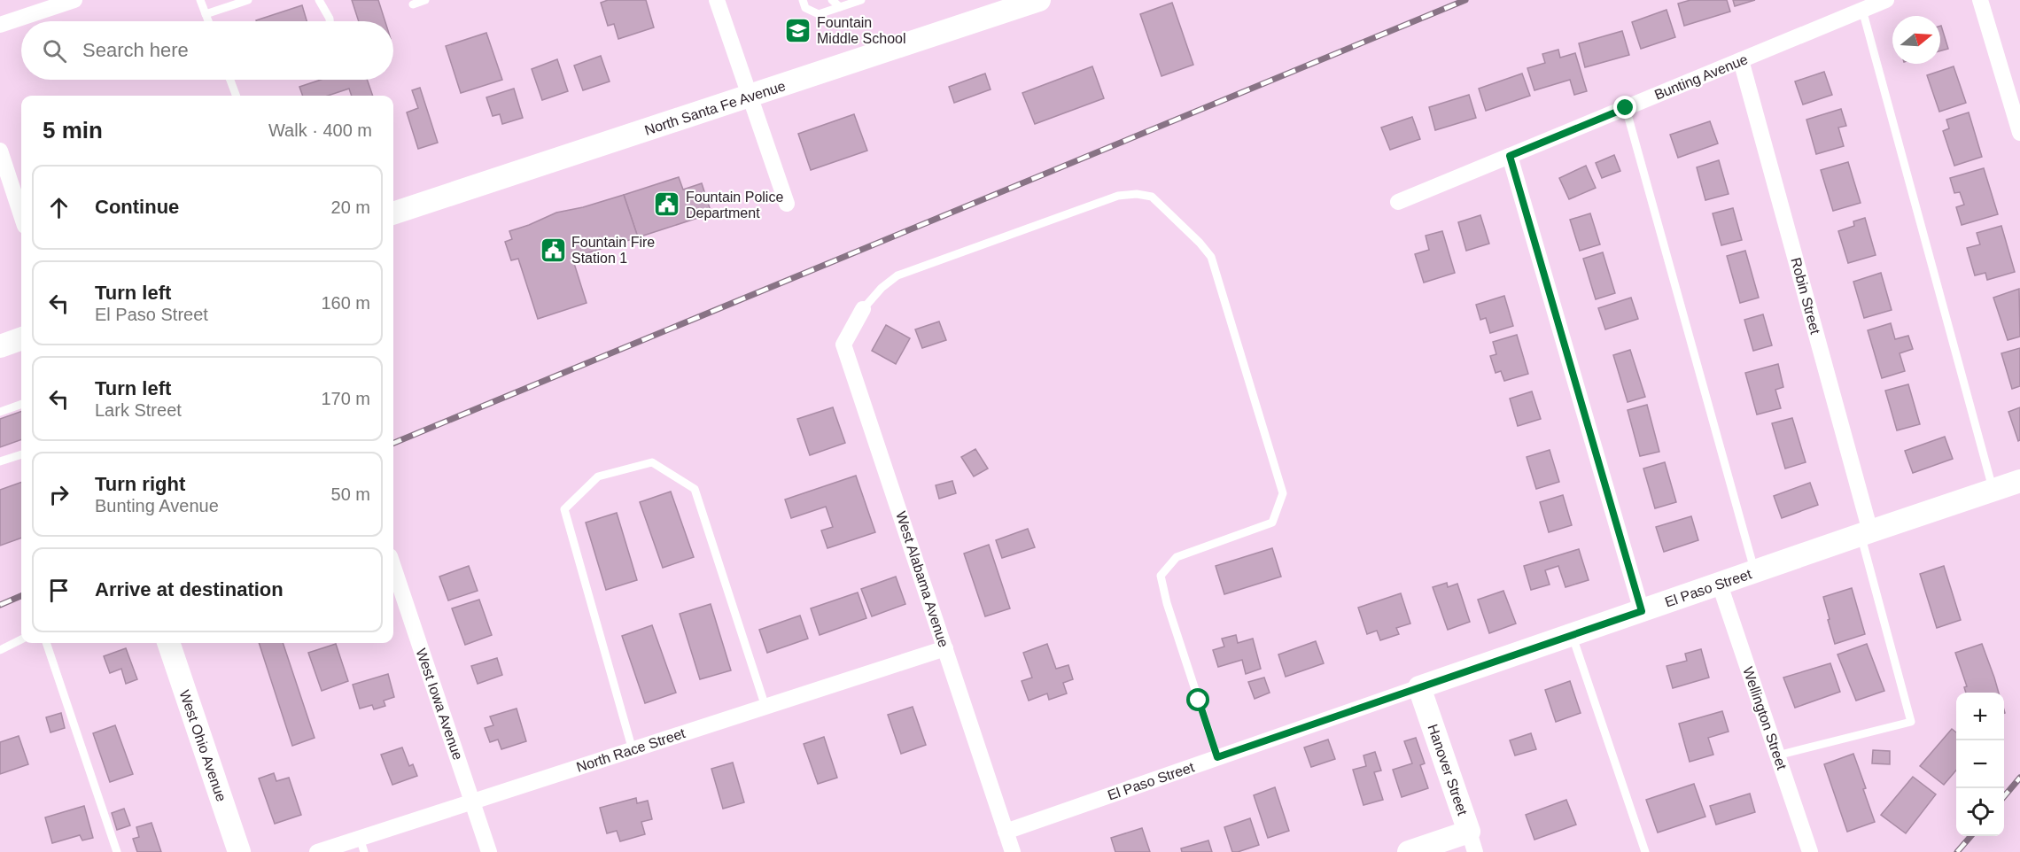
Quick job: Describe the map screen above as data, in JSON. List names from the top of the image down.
{
  "streets": {
    "main road": [
      "North Santa Fe Avenue",
      "El Paso Street",
      "West Ohio Avenue",
      "Hanover Street"
    ],
    "street": [
      "Bunting Avenue",
      "Robin Street",
      "West Alabama Avenue",
      "West Iowa Avenue",
      "Wellington Street",
      "North Race Street"
    ]
  },
  "crossings": [
    ["Bunting Avenue", "Robin Street"],
    ["Robin Street", "El Paso Street"],
    ["West Alabama Avenue", "El Paso Street"],
    ["West Alabama Avenue", "North Race Street"],
    ["El Paso Street", "Wellington Street"],
    ["El Paso Street", "Hanover Street"],
    ["West Iowa Avenue", "North Race Street"]
  ],
  "places": {
    "school or university": ["Fountain Middle School"],
    "public building": ["Fountain Police Department", "Fountain Fire Station 1"]
  },
  "north": "right",
  "page": {
    "search": "Search here",
    "heading": ["5 min", "Walk · 400 m"],
    "list": [
      ["Continue", "20 m"],
      ["Turn left", "El Paso Street", "160 m"],
      ["Turn left", "Lark Street", "170 m"],
      ["Turn right", "Bunting Avenue", "50 m"],
      "Arrive at destination"
    ],
    "map_buttons": ["+", "−"]
  }
}
